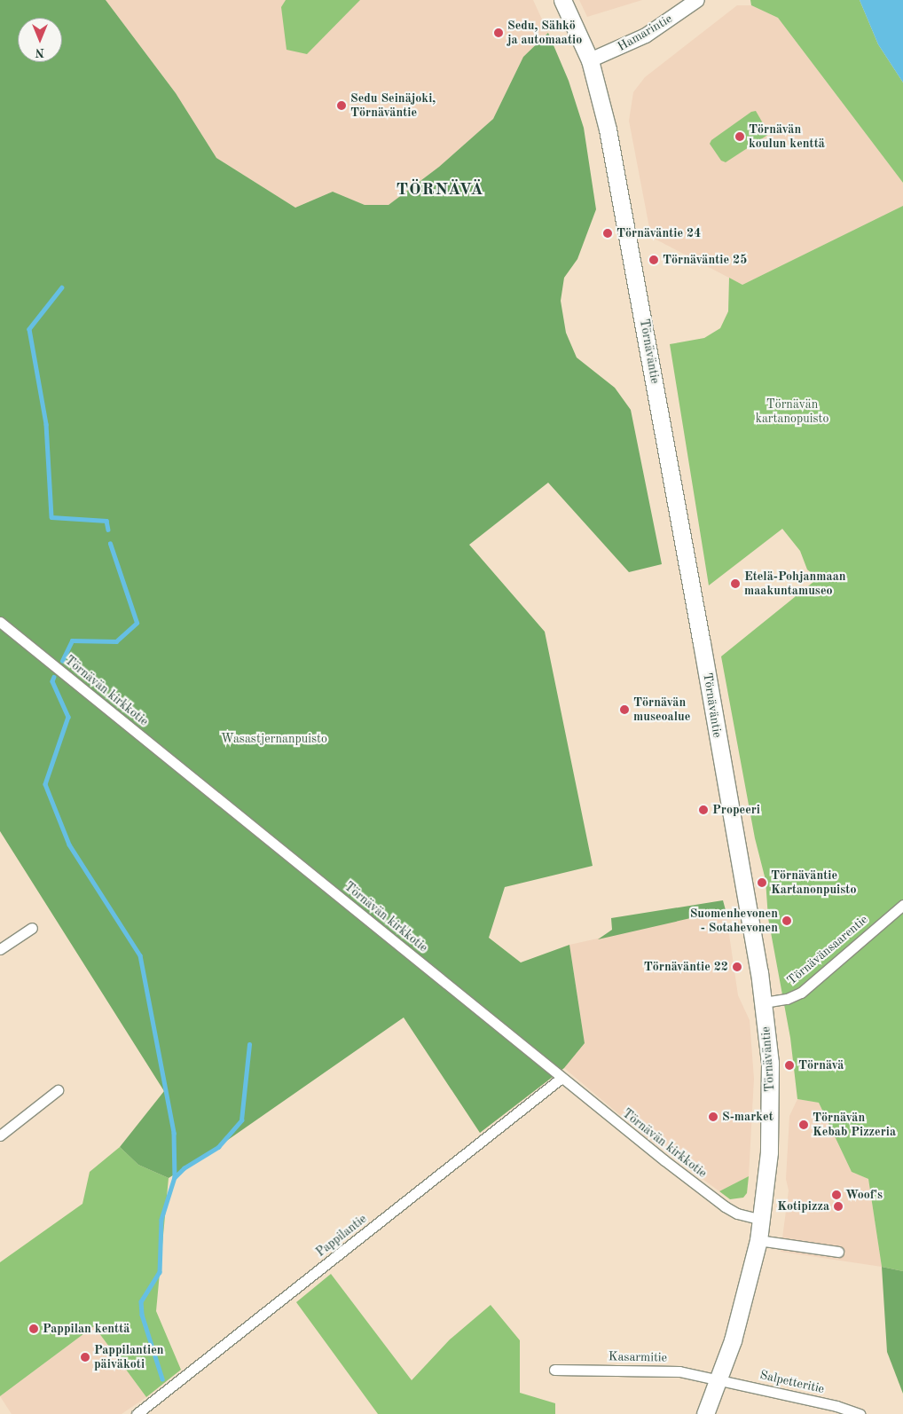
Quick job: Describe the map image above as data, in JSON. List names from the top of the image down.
{
  "streets": {
    "main road": ["Hamarintie", "Törnäväntie"],
    "street": [
      "Törnävän kirkkotie",
      "Törnävänsaarentie",
      "Pappilantie",
      "Kasarmitie",
      "Salpetteritie"
    ]
  },
  "crossings": [
    ["Hamarintie", "Törnäväntie"],
    ["Törnäväntie", "Törnävän kirkkotie"],
    ["Törnäväntie", "Törnävänsaarentie"],
    ["Törnäväntie", "Kasarmitie"],
    ["Törnäväntie", "Salpetteritie"],
    ["Törnävän kirkkotie", "Pappilantie"],
    ["Kasarmitie", "Salpetteritie"]
  ],
  "districts": ["TÖRNÄVÄ"],
  "parks": ["Törnävän kartanopuisto", "Wasastjernanpuisto"],
  "places": [
    "Sedu, Sähkö ja automaatio",
    "Sedu Seinäjoki, Törnäväntie",
    "Törnävän koulun kenttä",
    "Törnäväntie 24",
    "Törnäväntie 25",
    "Etelä-Pohjanmaan maakuntamuseo",
    "Törnävän museoalue",
    "Propeeri",
    "Törnäväntie Kartanonpuisto",
    "Suomenhevonen - Sotahevonen",
    "Törnäväntie 22",
    "Törnävä",
    "S-market",
    "Törnävän Kebab Pizzeria",
    "Woof's",
    "Kotipizza",
    "Pappilan kenttä",
    "Pappilantien päiväkoti"
  ],
  "north": "bottom"
}
